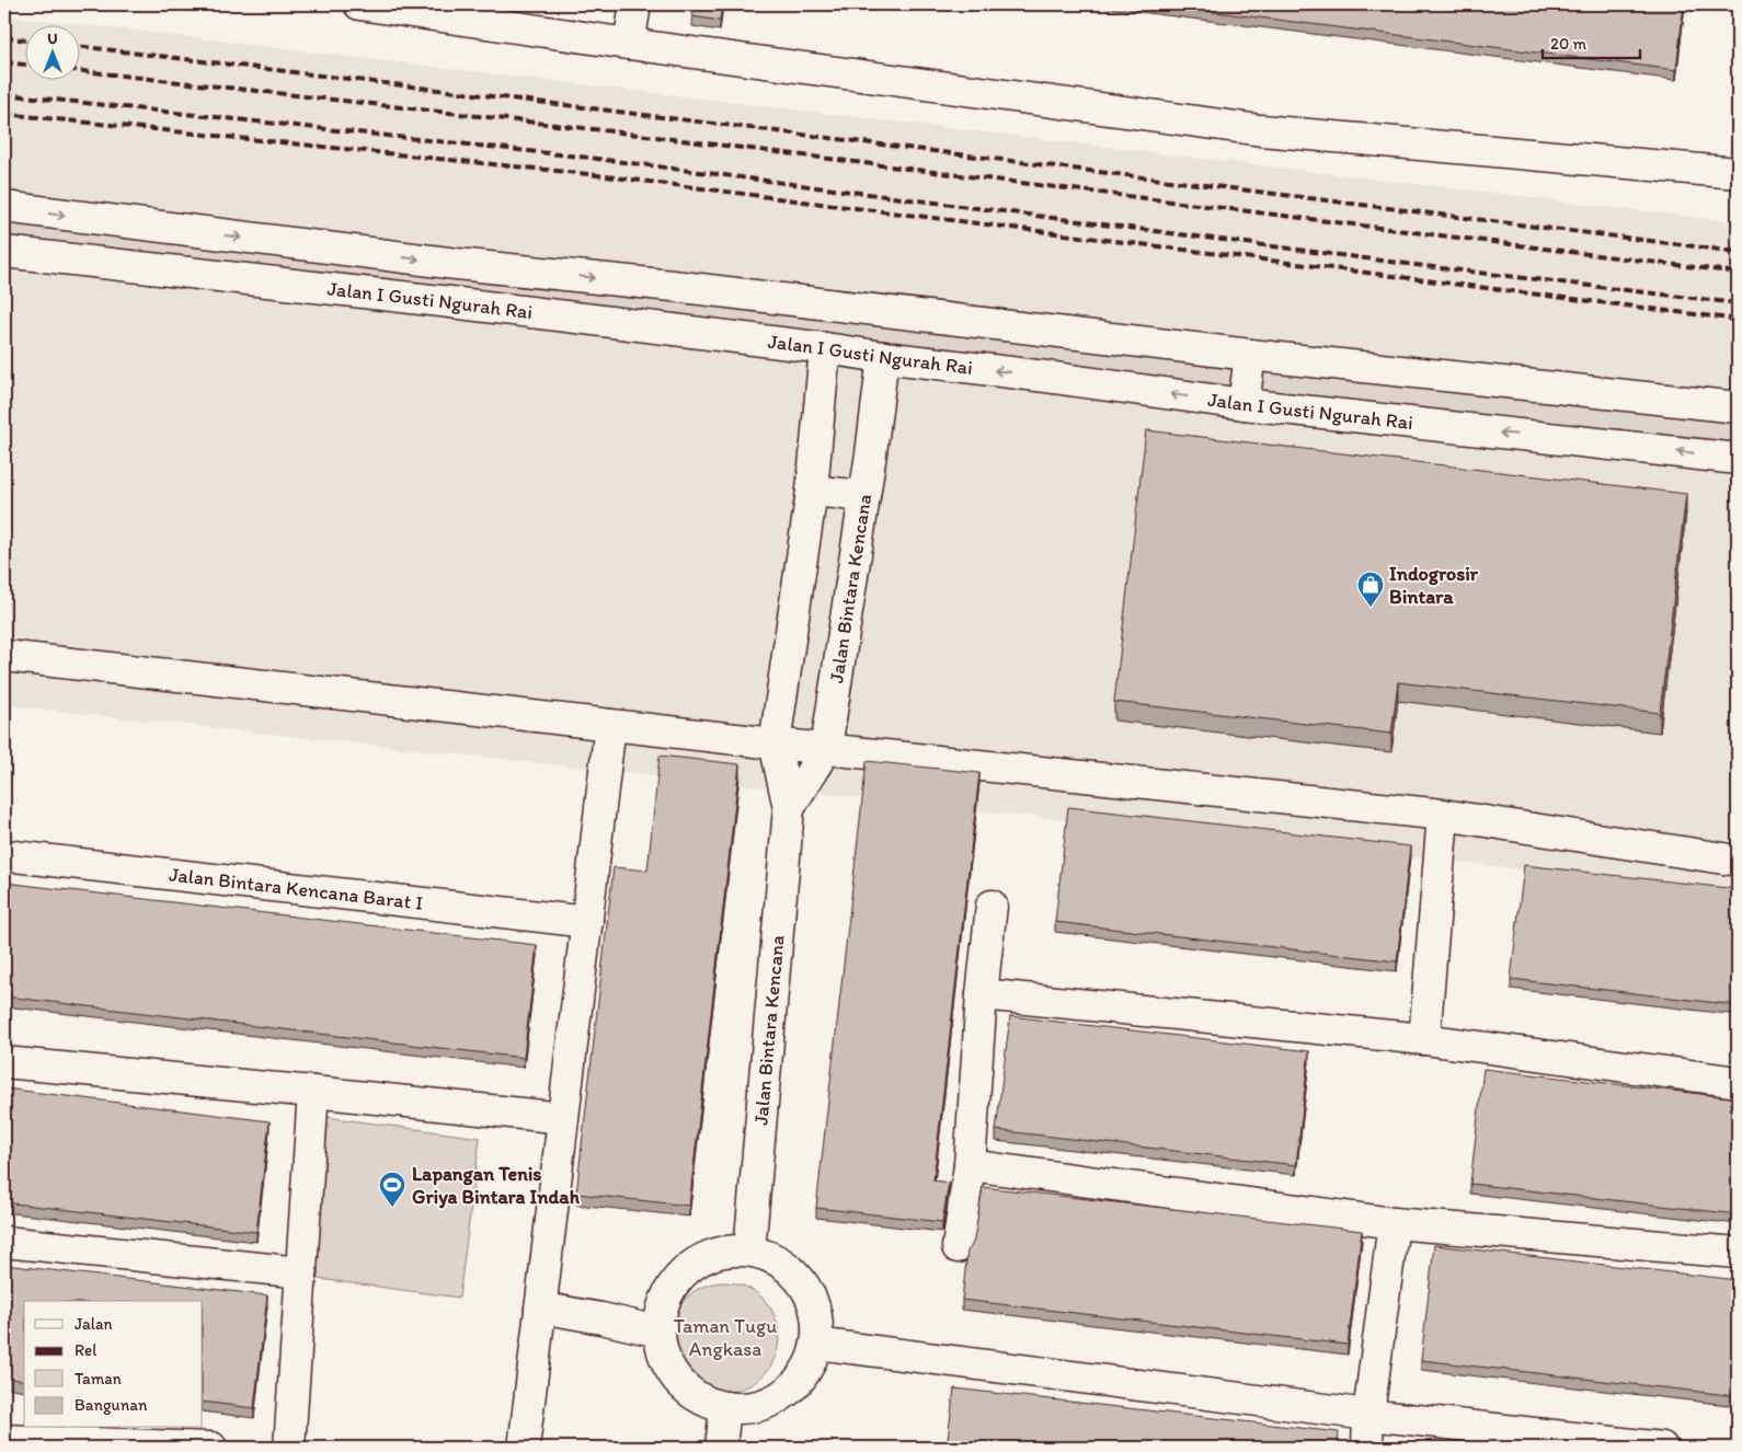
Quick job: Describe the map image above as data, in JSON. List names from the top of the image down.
{
  "streets": {
    "street": ["Jalan I Gusti Ngurah Rai", "Jalan Bintara Kencana", "Jalan Bintara Kencana Barat I"]
  },
  "crossings": [
    ["Jalan I Gusti Ngurah Rai", "Jalan Bintara Kencana"]
  ],
  "parks": ["Taman Tugu Angkasa"],
  "places": {
    "shop": ["Indogrosir Bintara"],
    "sports": ["Lapangan Tenis Griya Bintara Indah"]
  },
  "legend": [
    "Jalan",
    "Rel",
    "Taman",
    "Bangunan"
  ],
  "scale_bar": "20 m",
  "north": "top"
}
